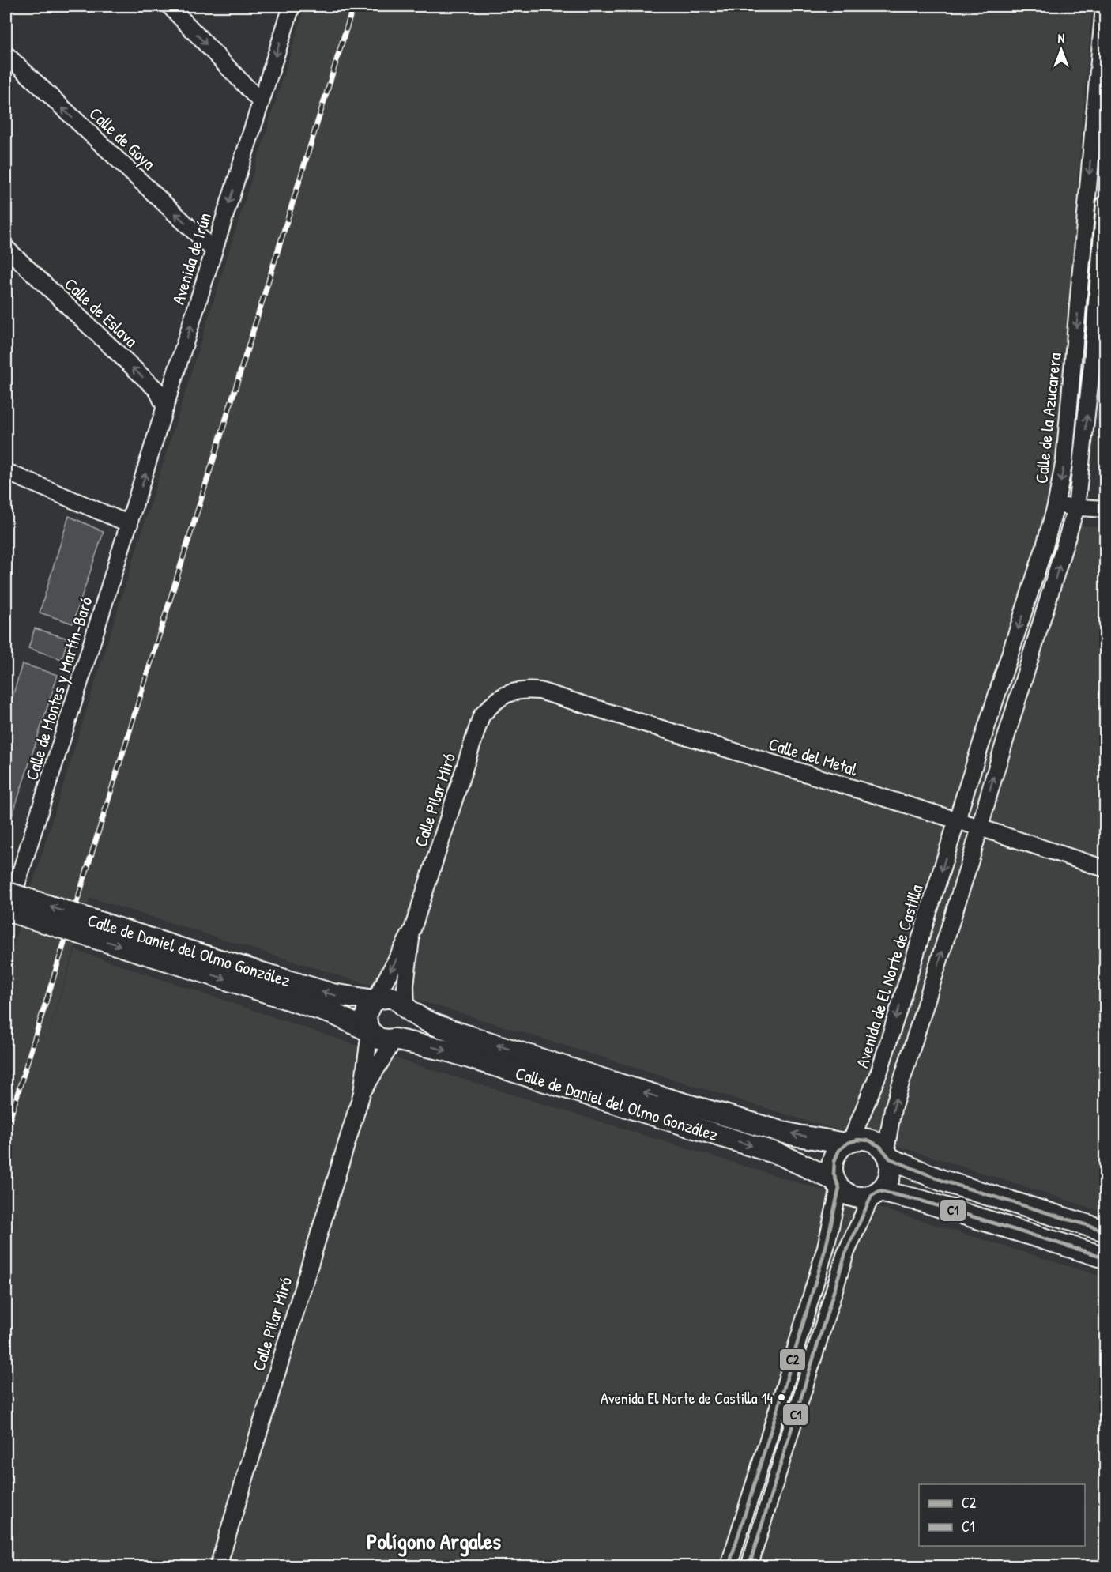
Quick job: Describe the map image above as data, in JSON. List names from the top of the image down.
{
  "streets": {
    "main road": ["Calle de Daniel del Olmo González"],
    "street": [
      "Calle de Goya",
      "Avenida de Irún",
      "Calle de Eslava",
      "Calle de la Azucarera",
      "Calle de Montes y Martín-Baró",
      "Calle del Metal",
      "Calle Pilar Miró",
      "Avenida de El Norte de Castilla"
    ]
  },
  "crossings": [
    ["Calle de Goya", "Avenida de Irún"],
    ["Avenida de Irún", "Calle de Eslava"],
    ["Avenida de Irún", "Calle de Montes y Martín-Baró"],
    ["Calle de la Azucarera", "Calle del Metal"],
    ["Calle de la Azucarera", "Avenida de El Norte de Castilla"],
    ["Calle del Metal", "Calle Pilar Miró"],
    ["Calle del Metal", "Avenida de El Norte de Castilla"],
    ["Calle Pilar Miró", "Calle de Daniel del Olmo González"],
    ["Calle de Daniel del Olmo González", "Avenida de El Norte de Castilla"]
  ],
  "one_way": ["Calle de Goya", "Calle de Eslava"],
  "districts": ["Polígono Argales"],
  "places": ["Avenida El Norte de Castilla 14"],
  "lines": ["transit line C2", "transit line C1"],
  "legend": ["C2", "C1"],
  "north": "top"
}
